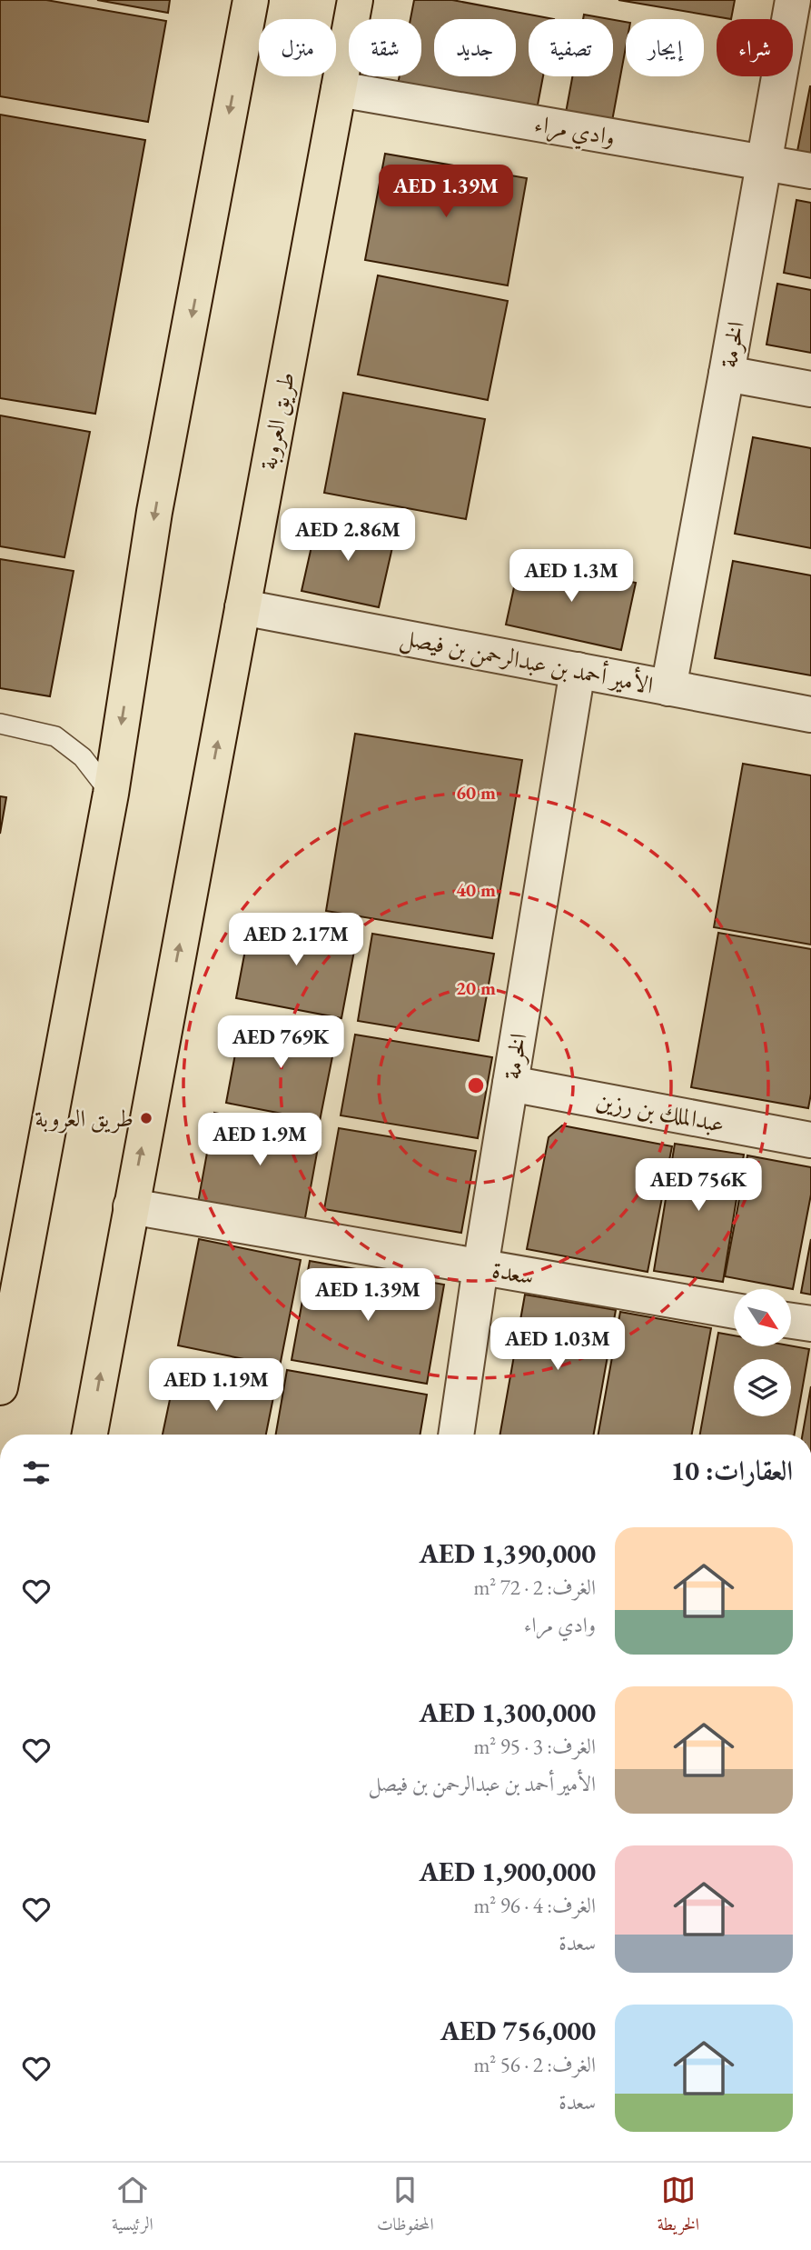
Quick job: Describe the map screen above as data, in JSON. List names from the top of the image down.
{
  "streets": {
    "main road": ["طريق العروبة"],
    "street": [
      "وادي مراء",
      "الخرمة",
      "الأمير أحمد بن عبدالرحمن بن فيصل",
      "عبدالملك بن رزين",
      "سعدة"
    ]
  },
  "crossings": [
    ["وادي مراء", "الخرمة"],
    ["وادي مراء", "طريق العروبة"],
    ["الخرمة", "الأمير أحمد بن عبدالرحمن بن فيصل"],
    ["الخرمة", "عبدالملك بن رزين"],
    ["الخرمة", "سعدة"],
    ["طريق العروبة", "الأمير أحمد بن عبدالرحمن بن فيصل"],
    ["طريق العروبة", "سعدة"]
  ],
  "places": ["طريق العروبة"],
  "north": "bottom right",
  "page": {
    "chip": [
      "شراء",
      "إيجار",
      "تصفية",
      "جديد",
      "شقة",
      "منزل"
    ],
    "price": [
      "AED 1.39M",
      "AED 2.86M",
      "AED 1.3M",
      "AED 2.17M",
      "AED 769K",
      "AED 1.9M",
      "AED 756K",
      "AED 1.39M",
      "AED 1.03M",
      "AED 1.19M"
    ],
    "heading": "العقارات: 10",
    "list": [
      {
        "name": "AED 1,390,000",
        "note": "الغرف: 2 · 72 m² · وادي مراء"
      },
      {
        "name": "AED 1,300,000",
        "note": "الغرف: 3 · 95 m² · الأمير أحمد بن عبدالرحمن بن فيصل"
      },
      {
        "name": "AED 1,900,000",
        "note": "الغرف: 4 · 96 m² · سعدة"
      },
      {
        "name": "AED 756,000",
        "note": "الغرف: 2 · 56 m² · سعدة"
      }
    ],
    "tabs": ["الخريطة", "المحفوظات", "الرئيسية"]
  },
  "rings": ["60 m", "40 m", "20 m"]
}
